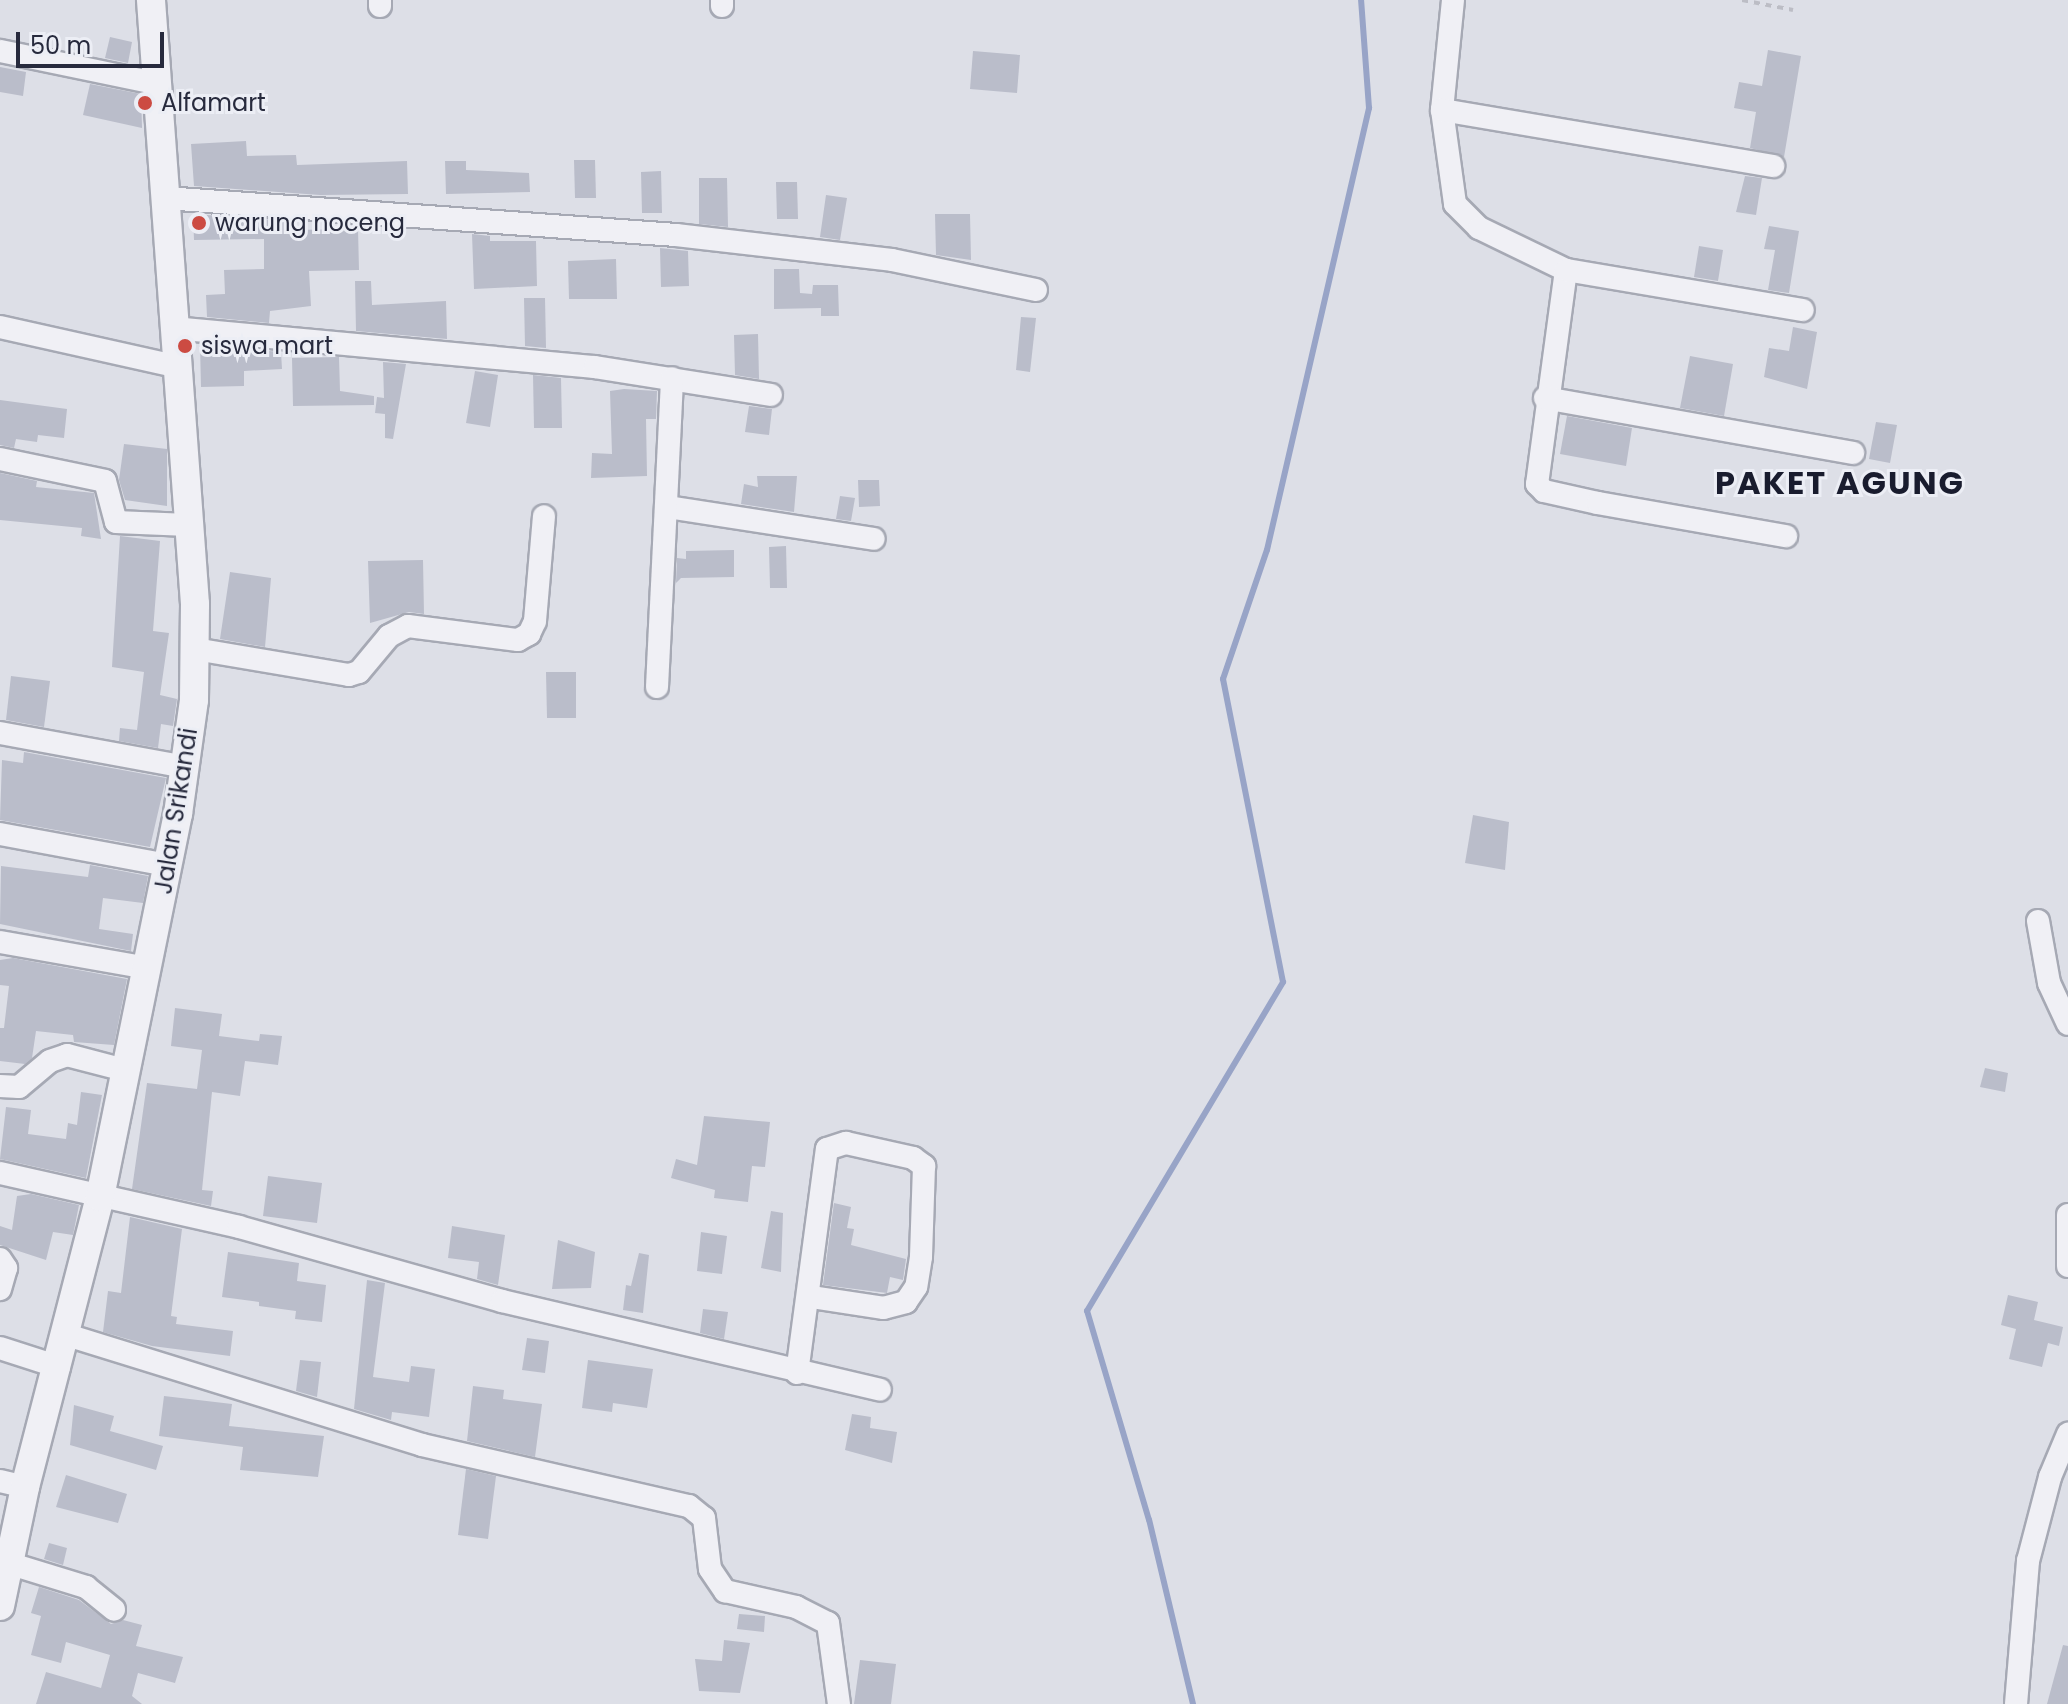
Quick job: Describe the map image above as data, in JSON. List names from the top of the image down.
{
  "streets": {
    "street": ["Jalan Srikandi"]
  },
  "districts": ["PAKET AGUNG"],
  "places": ["Alfamart", "warung noceng", "siswa mart"],
  "scale_bar": "50 m"
}
